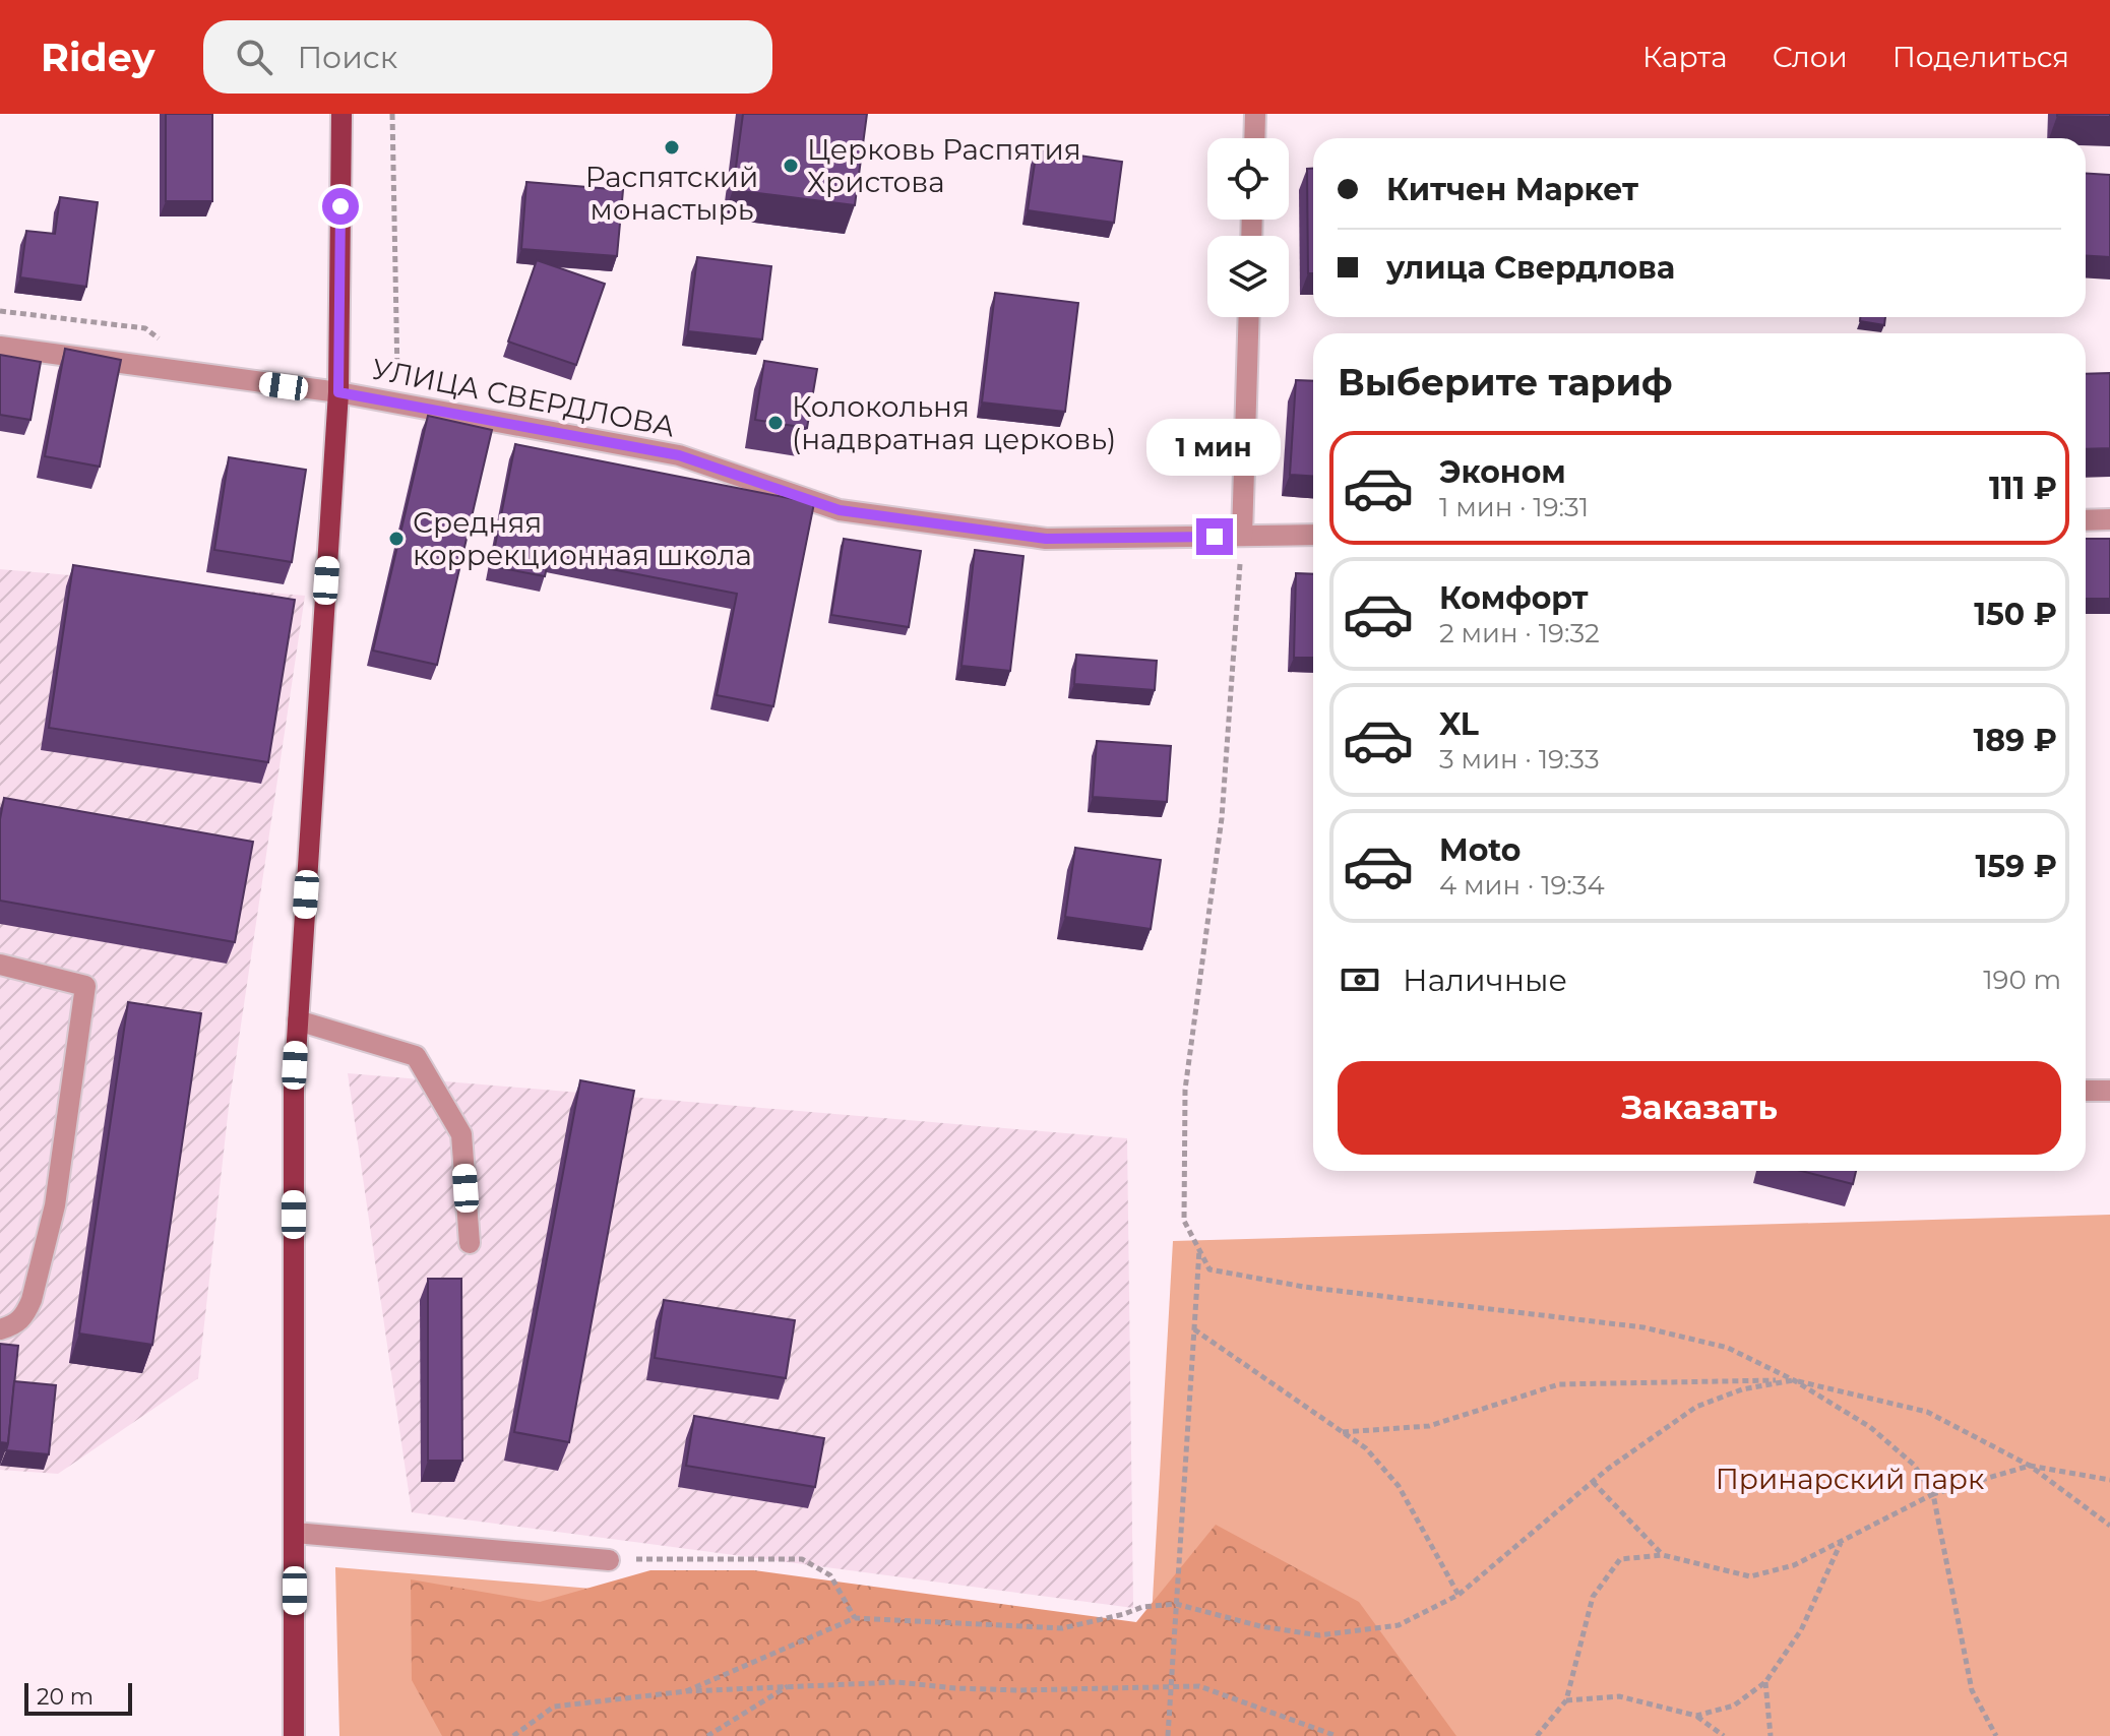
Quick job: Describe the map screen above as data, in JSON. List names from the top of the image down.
{
  "streets": {
    "street": ["УЛИЦА СВЕРДЛОВА"]
  },
  "parks": ["Принарский парк"],
  "places": [
    "Распятский монастырь",
    "Церковь Распятия Христова",
    "Колокольня (надвратная церковь)",
    "Средняя коррекционная школа"
  ],
  "scale_bar": "20 m",
  "page": {
    "header": "Ridey",
    "search": "Поиск",
    "nav": ["Карта", "Слои", "Поделиться"],
    "banner": ["Китчен Маркет", "улица Свердлова"],
    "heading": "Выберите тариф",
    "bubble": "1 мин",
    "list": [
      {
        "name": "Эконом",
        "note": "1 мин · 19:31",
        "value": "111 ₽"
      },
      {
        "name": "Комфорт",
        "note": "2 мин · 19:32",
        "value": "150 ₽"
      },
      {
        "name": "XL",
        "note": "3 мин · 19:33",
        "value": "189 ₽"
      },
      {
        "name": "Moto",
        "note": "4 мин · 19:34",
        "value": "159 ₽"
      }
    ],
    "pay": ["Наличные", "190 m"],
    "buttons": "Заказать",
    "scale": "20 m"
  }
}
